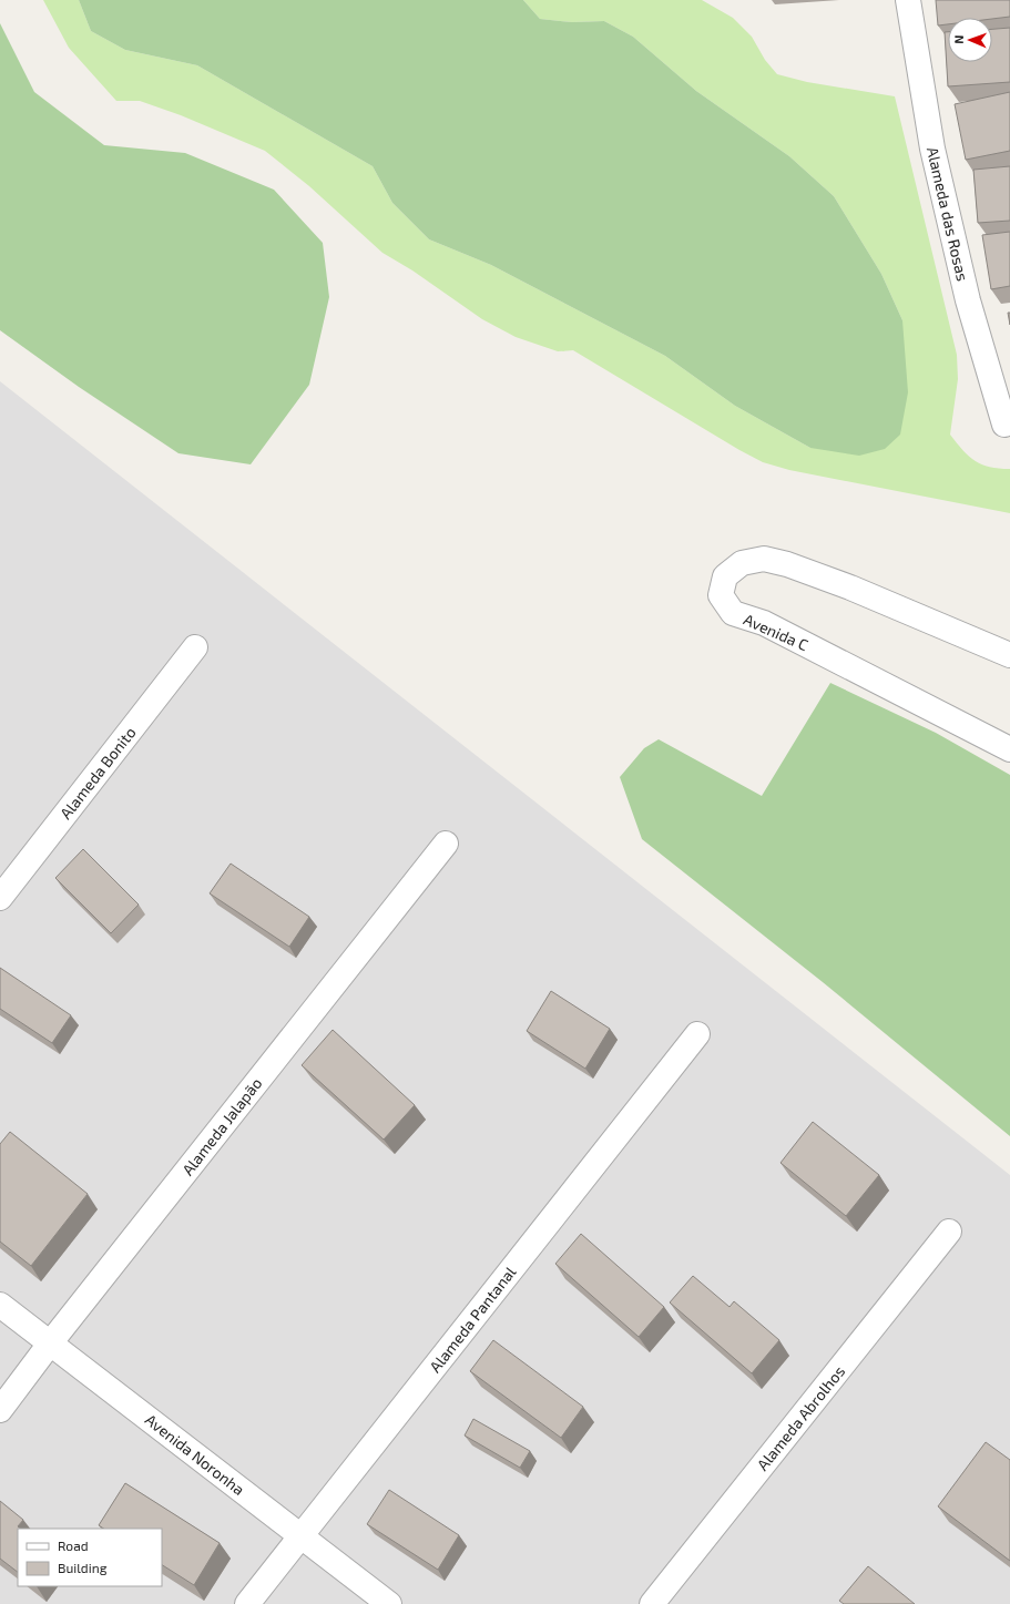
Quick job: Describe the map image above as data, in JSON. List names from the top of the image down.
{
  "streets": {
    "street": [
      "Alameda das Rosas",
      "Avenida C",
      "Alameda Bonito",
      "Alameda Jalapão",
      "Alameda Pantanal",
      "Alameda Abrolhos",
      "Avenida Noronha"
    ]
  },
  "crossings": [
    ["Alameda Jalapão", "Avenida Noronha"],
    ["Alameda Pantanal", "Avenida Noronha"]
  ],
  "legend": ["Road", "Building"],
  "north": "left"
}
